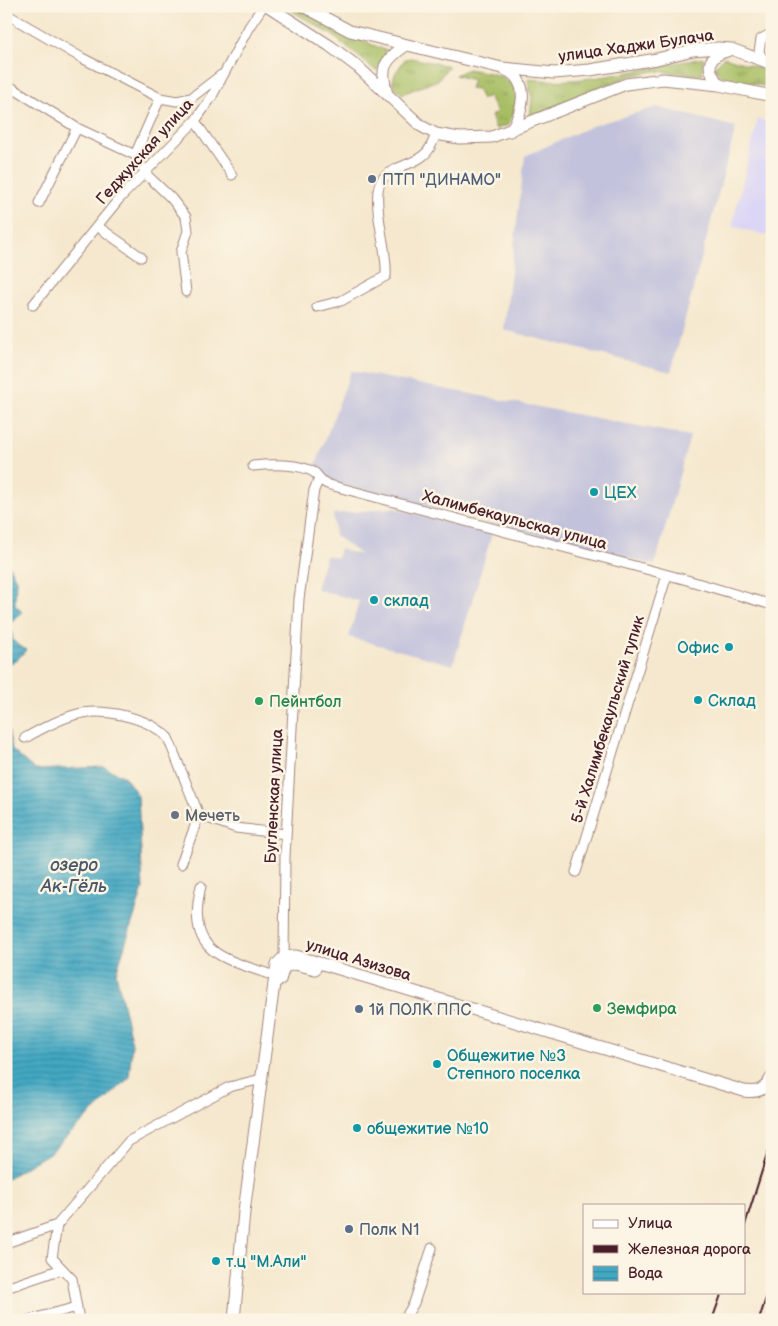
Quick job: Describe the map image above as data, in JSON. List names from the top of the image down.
{
  "streets": {
    "main road": ["улица Хаджи Булача", "улица Азизова"],
    "street": [
      "Геджухская улица",
      "Халимбекаульская улица",
      "5-й Халимбекаульский тупик",
      "Бугленская улица"
    ]
  },
  "crossings": [
    ["Халимбекаульская улица", "5-й Халимбекаульский тупик"],
    ["Халимбекаульская улица", "Бугленская улица"],
    ["Бугленская улица", "улица Азизова"]
  ],
  "water": ["озеро Ак-Гёль"],
  "places": [
    "ПТП \"ДИНАМО\"",
    "ЦЕХ",
    "склад",
    "Офис",
    "Склад",
    "Пейнтбол",
    "Мечеть",
    "Земфира",
    "1й ПОЛК ППС",
    "Общежитие №3 Степного поселка",
    "общежитие №10",
    "Полк N1",
    "т.ц \"М.Али\""
  ],
  "legend": ["Улица", "Железная дорога", "Вода"]
}
